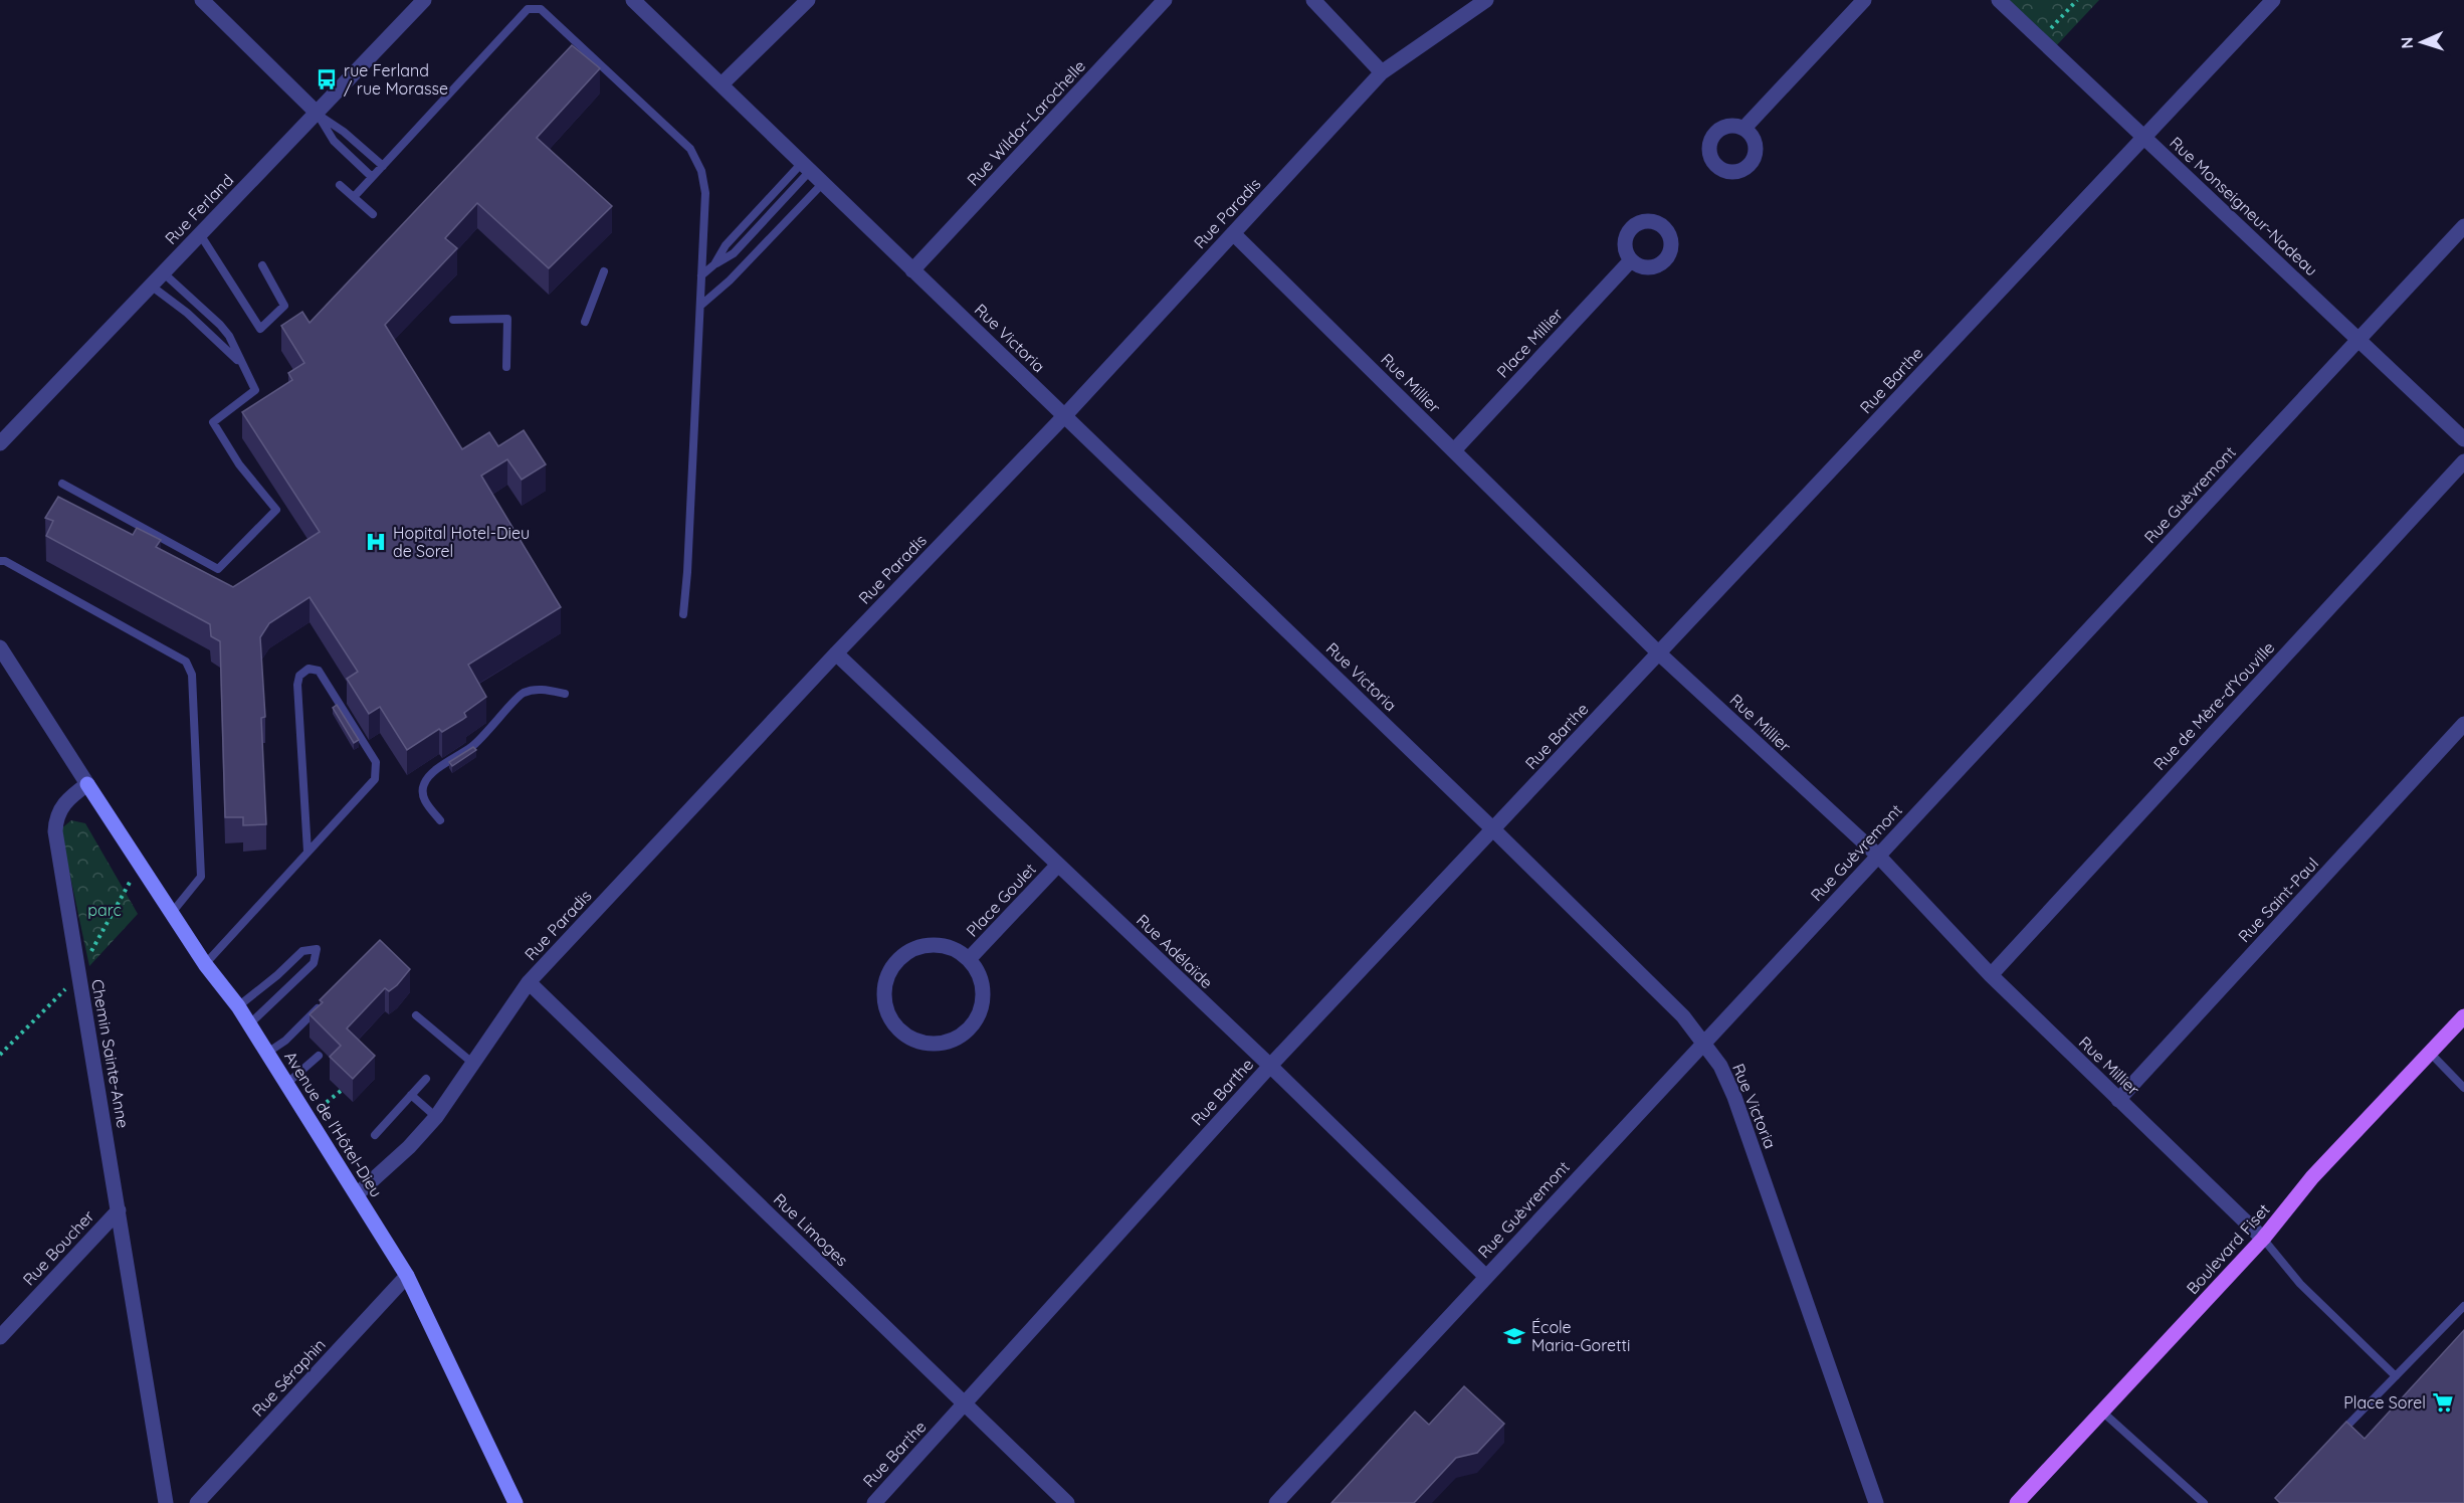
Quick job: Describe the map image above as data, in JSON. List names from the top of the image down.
{
  "streets": {
    "main road": ["Boulevard Fiset"],
    "street": [
      "Rue Wildor-Larochelle",
      "Rue Monseigneur-Nadeau",
      "Rue Ferland",
      "Rue Paradis",
      "Rue Victoria",
      "Place Millier",
      "Rue Barthe",
      "Rue Millier",
      "Rue Guèvremont",
      "Rue de Mère-d'Youville",
      "Place Goulet",
      "Rue Saint-Paul",
      "Rue Adélaïde",
      "Chemin Sainte-Anne",
      "Avenue de l'Hôtel-Dieu",
      "Rue Limoges",
      "Rue Boucher",
      "Rue Séraphin"
    ]
  },
  "crossings": [
    ["Rue Wildor-Larochelle", "Rue Victoria"],
    ["Rue Monseigneur-Nadeau", "Rue Barthe"],
    ["Rue Monseigneur-Nadeau", "Rue Guèvremont"],
    ["Rue Paradis", "Rue Victoria"],
    ["Rue Paradis", "Rue Millier"],
    ["Rue Paradis", "Rue Adélaïde"],
    ["Rue Paradis", "Avenue de l'Hôtel-Dieu"],
    ["Rue Paradis", "Rue Limoges"],
    ["Rue Victoria", "Rue Barthe"],
    ["Rue Victoria", "Rue Guèvremont"],
    ["Place Millier", "Rue Millier"],
    ["Rue Barthe", "Rue Millier"],
    ["Rue Barthe", "Rue Adélaïde"],
    ["Rue Barthe", "Rue Limoges"],
    ["Rue Millier", "Rue Guèvremont"],
    ["Rue Millier", "Rue de Mère-d'Youville"],
    ["Rue Millier", "Rue Saint-Paul"],
    ["Rue Millier", "Boulevard Fiset"],
    ["Rue Guèvremont", "Rue Adélaïde"],
    ["Place Goulet", "Rue Adélaïde"],
    ["Chemin Sainte-Anne", "Avenue de l'Hôtel-Dieu"],
    ["Chemin Sainte-Anne", "Rue Boucher"],
    ["Avenue de l'Hôtel-Dieu", "Rue Séraphin"]
  ],
  "parks": ["parc"],
  "places": {
    "bus stop": ["rue Ferland / rue Morasse"],
    "hospital": ["Hopital Hotel-Dieu de Sorel"],
    "school or university": ["École Maria-Goretti"],
    "supermarket": ["Place Sorel"]
  },
  "north": "left"
}
